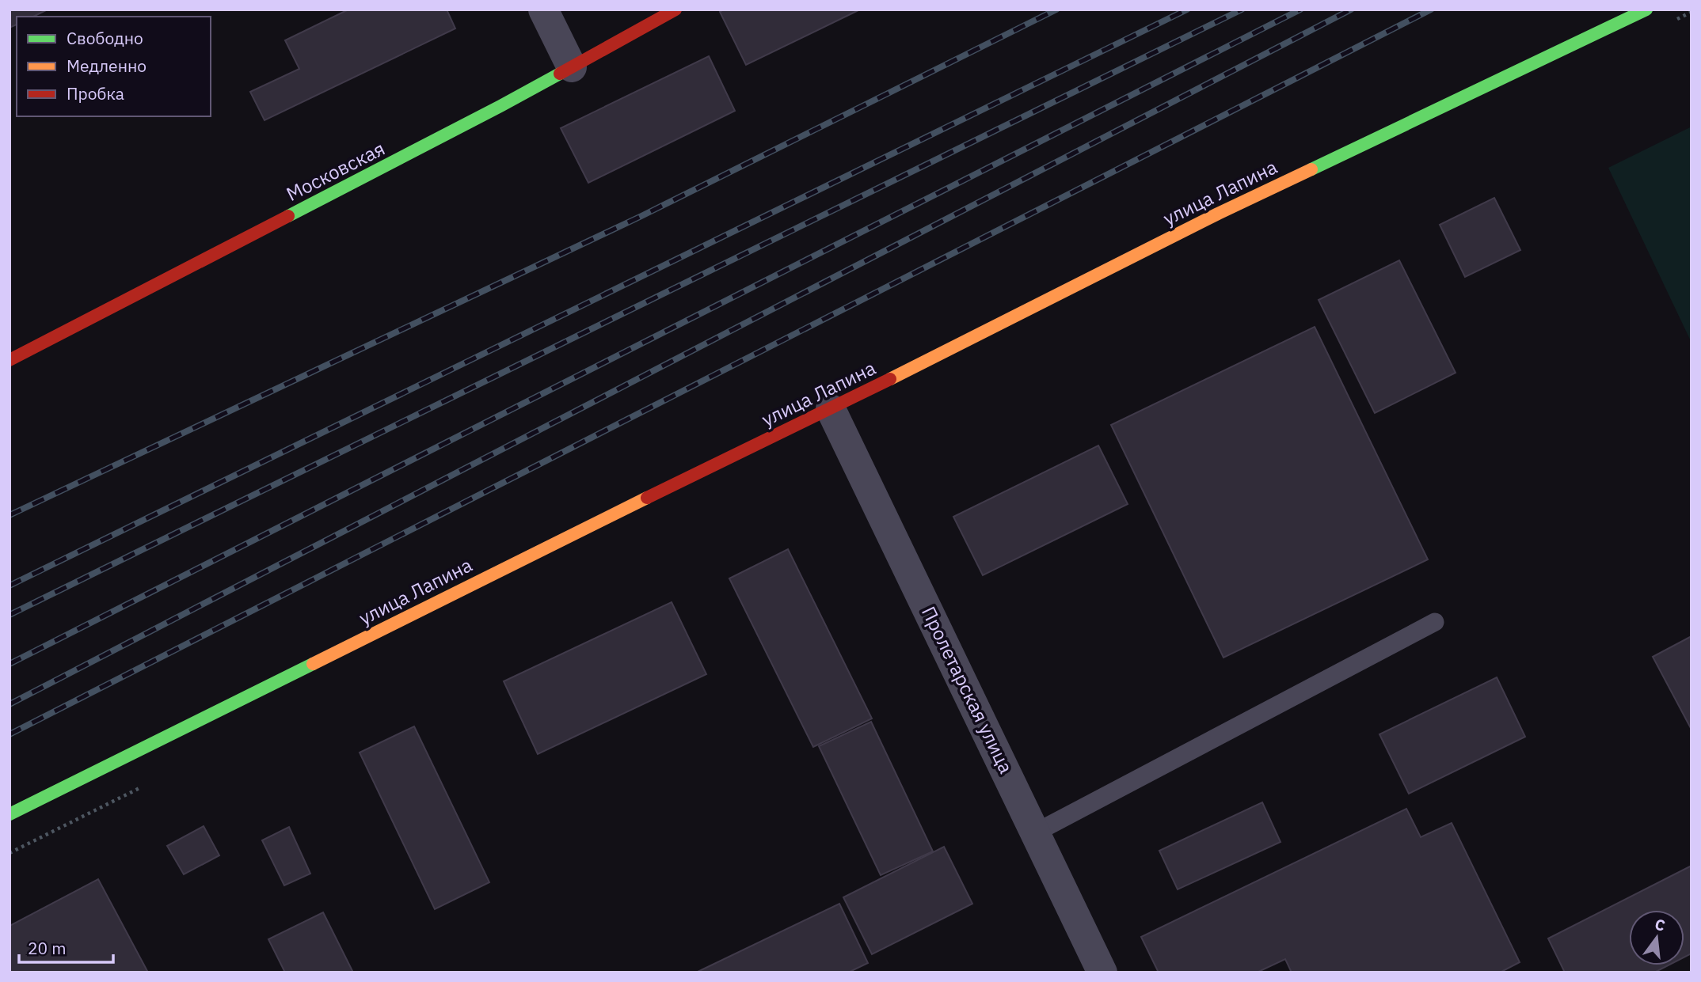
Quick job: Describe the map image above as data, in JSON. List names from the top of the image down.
{
  "streets": {
    "street": ["Московская", "улица Лапина", "Пролетарская улица"]
  },
  "crossings": [
    ["улица Лапина", "Пролетарская улица"]
  ],
  "legend": ["Свободно", "Медленно", "Пробка"],
  "scale_bar": "20 m",
  "north": "top"
}
